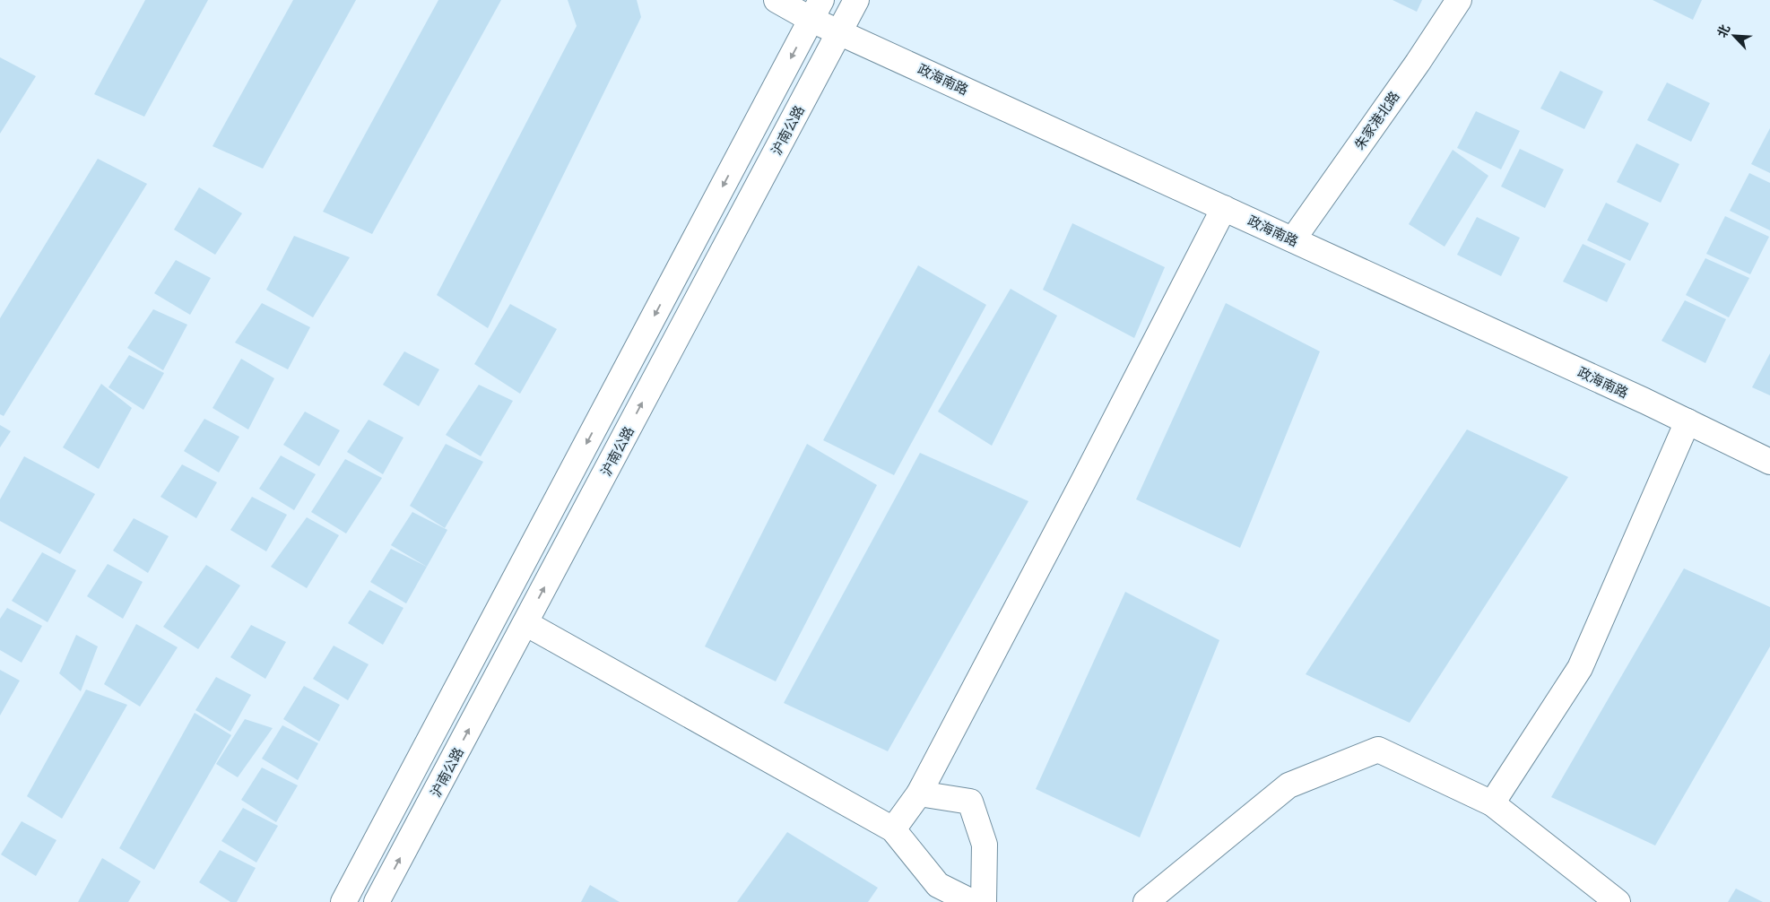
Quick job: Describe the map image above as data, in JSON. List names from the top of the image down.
{
  "streets": {
    "street": ["政海南路", "朱家港北路", "沪南公路"]
  },
  "crossings": [
    ["政海南路", "朱家港北路"],
    ["政海南路", "沪南公路"]
  ],
  "north": "top left"
}
